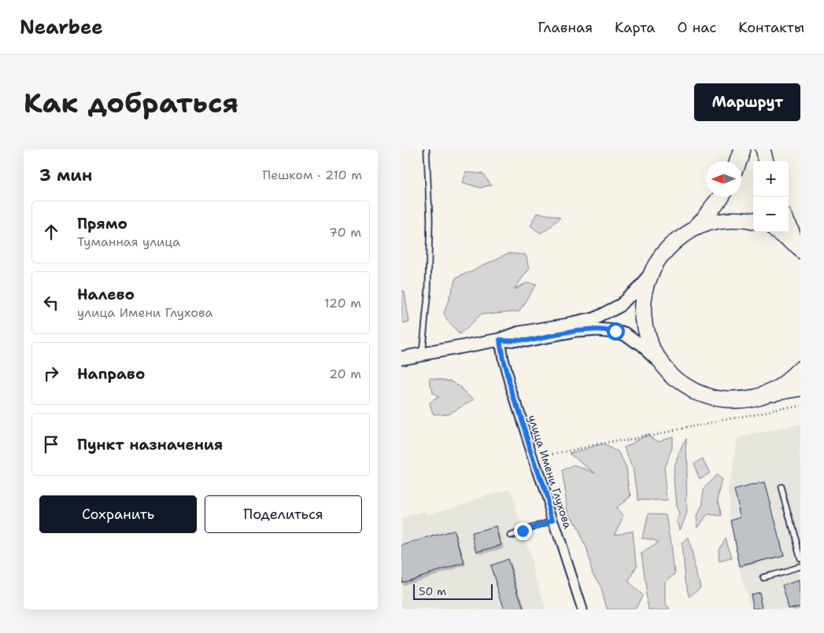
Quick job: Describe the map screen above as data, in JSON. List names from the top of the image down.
{
  "streets": {
    "street": ["улица Имени Глухова"]
  },
  "scale_bar": "50 m",
  "north": "left",
  "page": {
    "header": "Nearbee",
    "nav": [
      "Главная",
      "Карта",
      "О нас",
      "Контакты"
    ],
    "buttons": [
      "Маршрут",
      ["Сохранить", "Поделиться"]
    ],
    "title": "Как добраться",
    "heading": ["3 мин", "Пешком · 210 m"],
    "map_buttons": ["+", "−"],
    "list": [
      ["Прямо", "Туманная улица", "70 m"],
      ["Налево", "улица Имени Глухова", "120 m"],
      ["Направо", "20 m"],
      "Пункт назначения"
    ],
    "scale": "50 m"
  }
}
